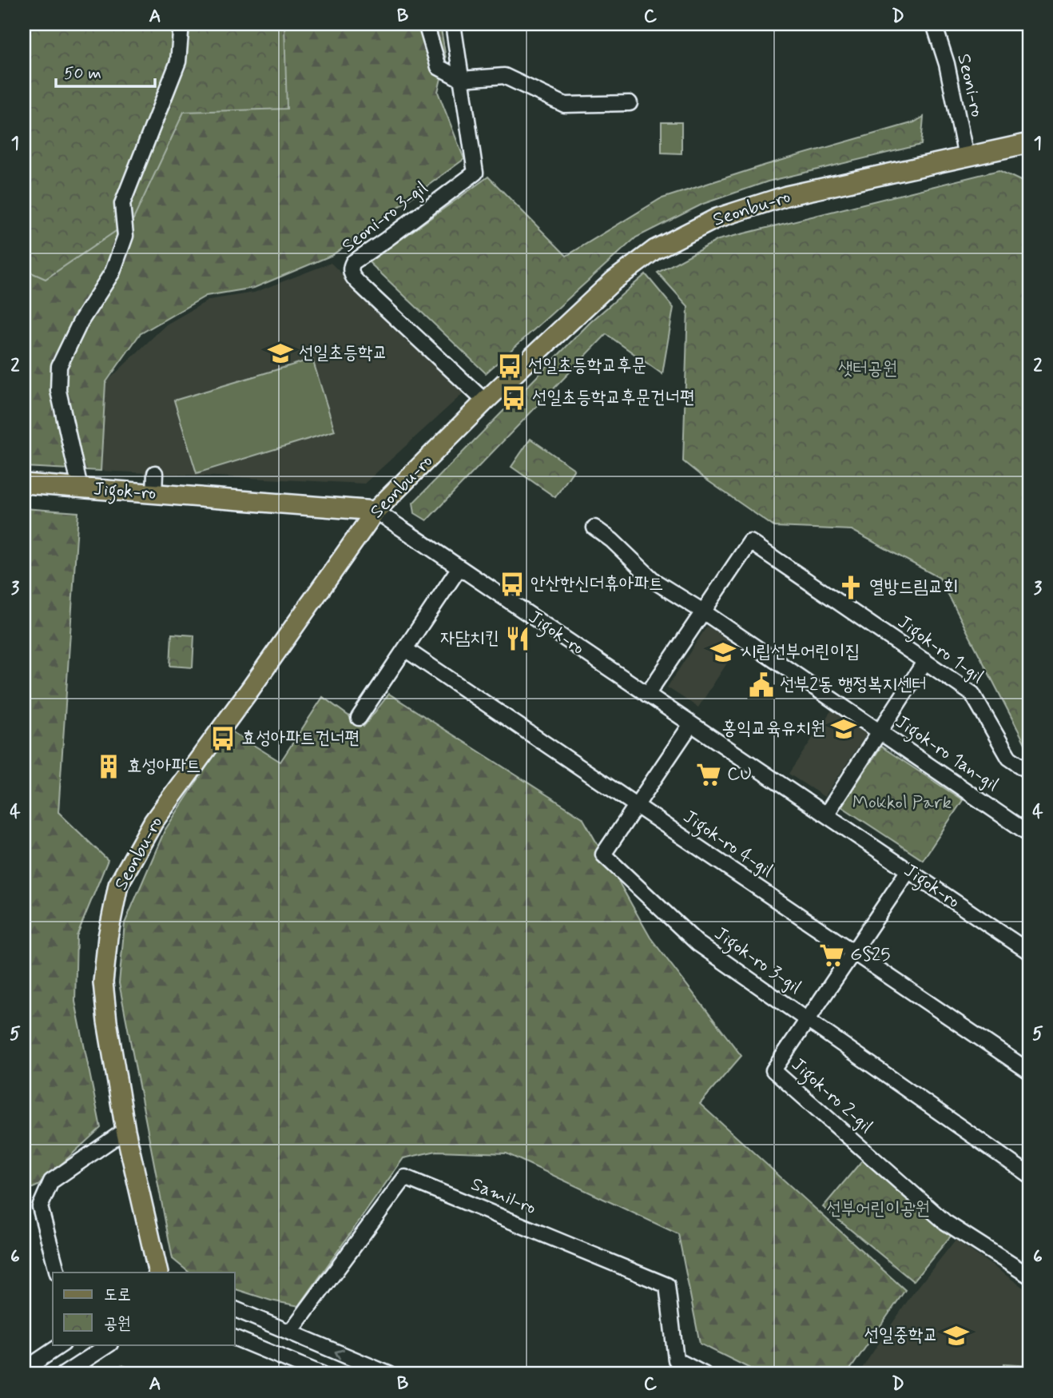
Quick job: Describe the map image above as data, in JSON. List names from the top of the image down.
{
  "streets": {
    "main road": ["Seonbu-ro", "Jigok-ro"],
    "street": [
      "Seoni-ro",
      "Seoni-ro 3-gil",
      "Jigok-ro 1-gil",
      "Jigok-ro 1an-gil",
      "Jigok-ro 4-gil",
      "Jigok-ro 3-gil",
      "Jigok-ro 2-gil",
      "Samil-ro"
    ]
  },
  "crossings": [
    ["Seoni-ro", "Seonbu-ro"],
    ["Seonbu-ro", "Seoni-ro 3-gil"],
    ["Seonbu-ro", "Jigok-ro"],
    ["Jigok-ro", "Jigok-ro 3-gil"],
    ["Jigok-ro", "Jigok-ro 2-gil"],
    ["Jigok-ro 1-gil", "Jigok-ro 1an-gil"],
    ["Jigok-ro 4-gil", "Jigok-ro 3-gil"],
    ["Jigok-ro 4-gil", "Jigok-ro 2-gil"],
    ["Jigok-ro 3-gil", "Jigok-ro 2-gil"]
  ],
  "parks": ["샛터공원", "Mokkol Park", "선부어린이공원"],
  "places": {
    "school or university": [
      "선일초등학교",
      "시립선부어린이집",
      "홍익교육유치원",
      "선일중학교"
    ],
    "bus stop": [
      "선일초등학교후문",
      "선일초등학교후문건너편",
      "안산한신더휴아파트",
      "효성아파트건너편"
    ],
    "church": ["열방드림교회"],
    "restaurant": ["자담치킨"],
    "public building": ["선부2동 행정복지센터"],
    "building": ["효성아파트"],
    "supermarket": ["CU", "GS25"]
  },
  "legend": ["도로", "공원"],
  "scale_bar": "50 m",
  "grid": {
    "columns": [
      "A",
      "B",
      "C",
      "D"
    ],
    "rows": [
      "1",
      "2",
      "3",
      "4",
      "5",
      "6"
    ]
  }
}
